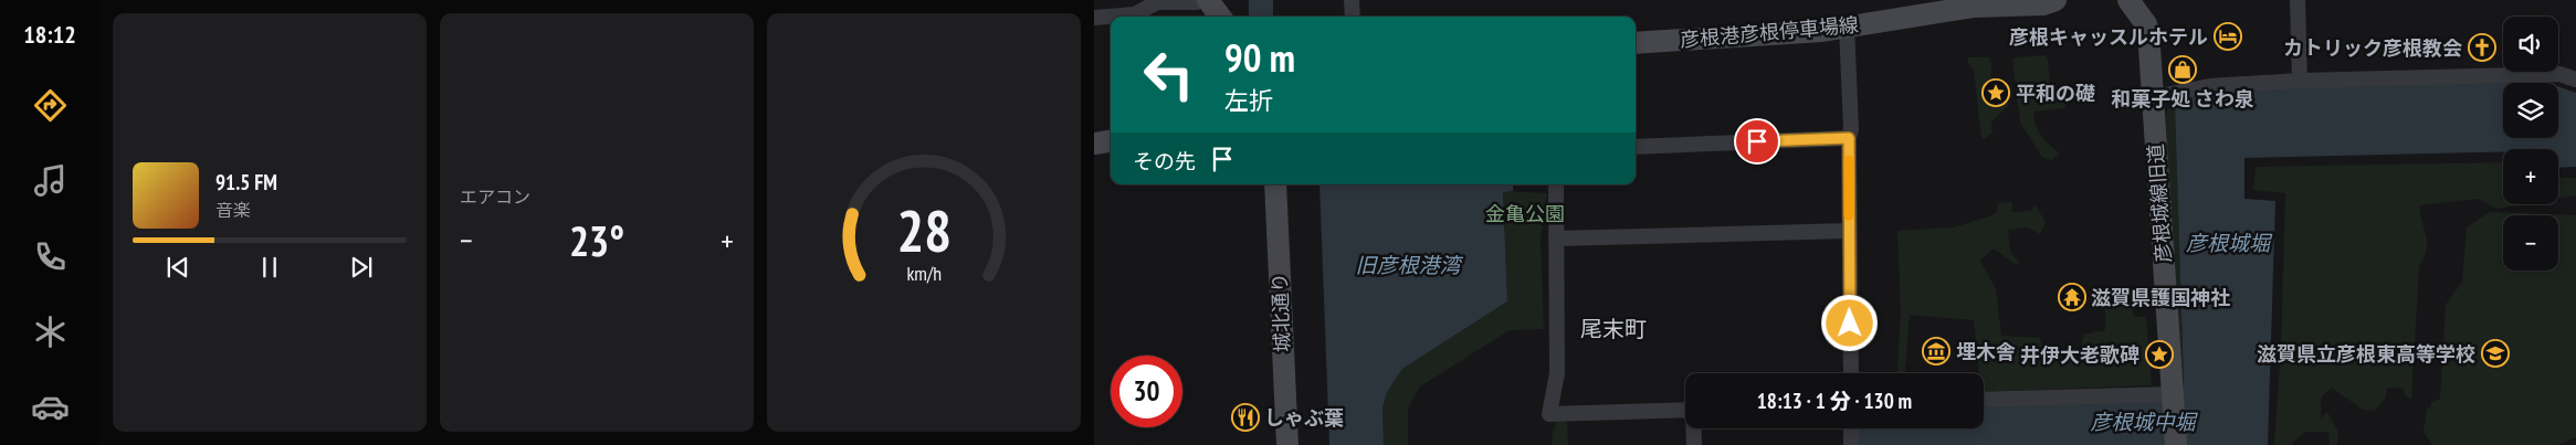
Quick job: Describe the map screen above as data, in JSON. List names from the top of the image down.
{
  "streets": {
    "main road": ["彦根港彦根停車場線", "彦根城線旧道", "城北通り"]
  },
  "districts": ["尾末町"],
  "water": ["彦根城堀", "旧彦根港湾", "彦根城中堀"],
  "parks": ["金亀公園"],
  "places": {
    "hotel": ["彦根キャッスルホテル"],
    "church": ["カトリック彦根教会"],
    "shop": ["和菓子処 さわ泉"],
    "place": ["平和の礎", "井伊大老歌碑"],
    "temple": ["滋賀県護国神社"],
    "museum": ["埋木舎"],
    "school or university": ["滋賀県立彦根東高等学校"],
    "restaurant": ["しゃぶ葉"]
  },
  "page": {
    "tabs": "18:12",
    "tile": "エアコン",
    "map_buttons": ["+", "−"],
    "turn": ["90 m", "左折"],
    "then": "その先",
    "song": ["91.5 FM", "音楽"],
    "heat": ["−", "23°", "+"],
    "limit": "30",
    "trip": "18:13 · 1 分 · 130 m",
    "gauge": ["28", "km/h"]
  }
}
